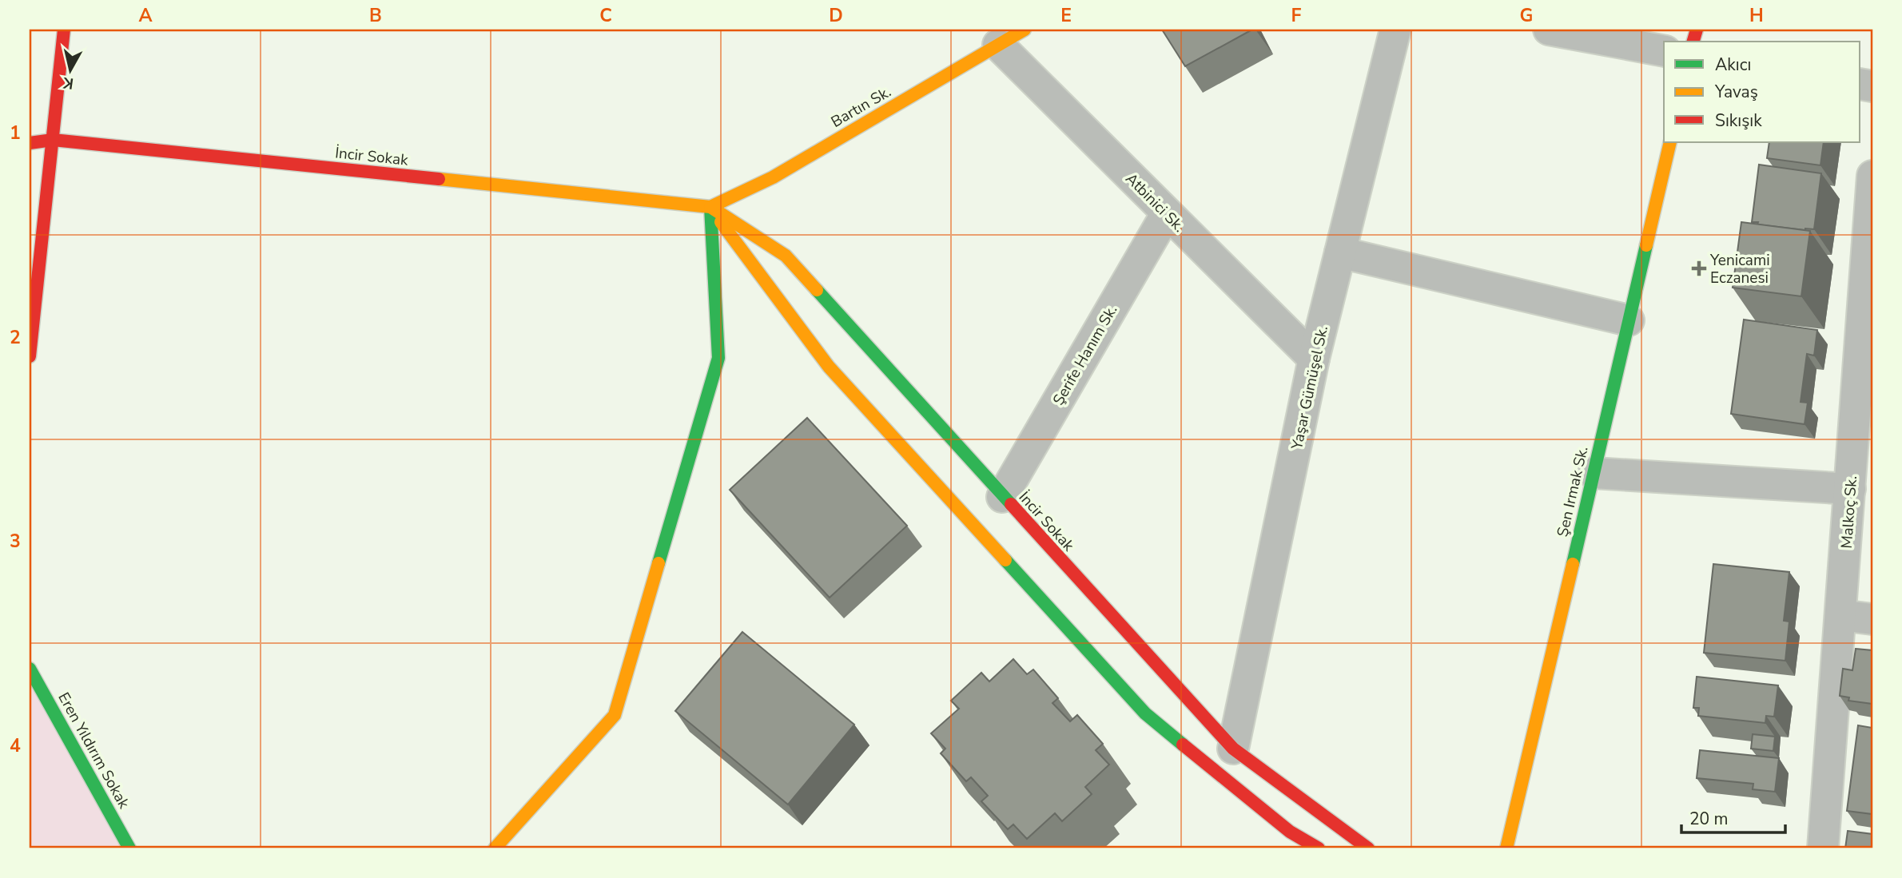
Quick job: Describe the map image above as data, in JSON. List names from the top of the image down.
{
  "streets": {
    "main road": [
      "Bartın Sk.",
      "İncir Sokak",
      "Şen Irmak Sk.",
      "Eren Yıldırım Sokak"
    ],
    "street": [
      "Atbinici Sk.",
      "Şerife Hanım Sk.",
      "Yaşar Gümüşel Sk.",
      "Malkoç Sk."
    ]
  },
  "crossings": [
    ["Bartın Sk.", "İncir Sokak"],
    ["Bartın Sk.", "Atbinici Sk."],
    ["İncir Sokak", "Şerife Hanım Sk."],
    ["İncir Sokak", "Yaşar Gümüşel Sk."],
    ["Atbinici Sk.", "Şerife Hanım Sk."],
    ["Atbinici Sk.", "Yaşar Gümüşel Sk."]
  ],
  "places": {
    "health": ["Yenicami Eczanesi"]
  },
  "legend": ["Akıcı", "Yavaş", "Sıkışık"],
  "scale_bar": "20 m",
  "north": "bottom",
  "grid": {
    "columns": [
      "A",
      "B",
      "C",
      "D",
      "E",
      "F",
      "G",
      "H"
    ],
    "rows": [
      "1",
      "2",
      "3",
      "4"
    ]
  }
}
